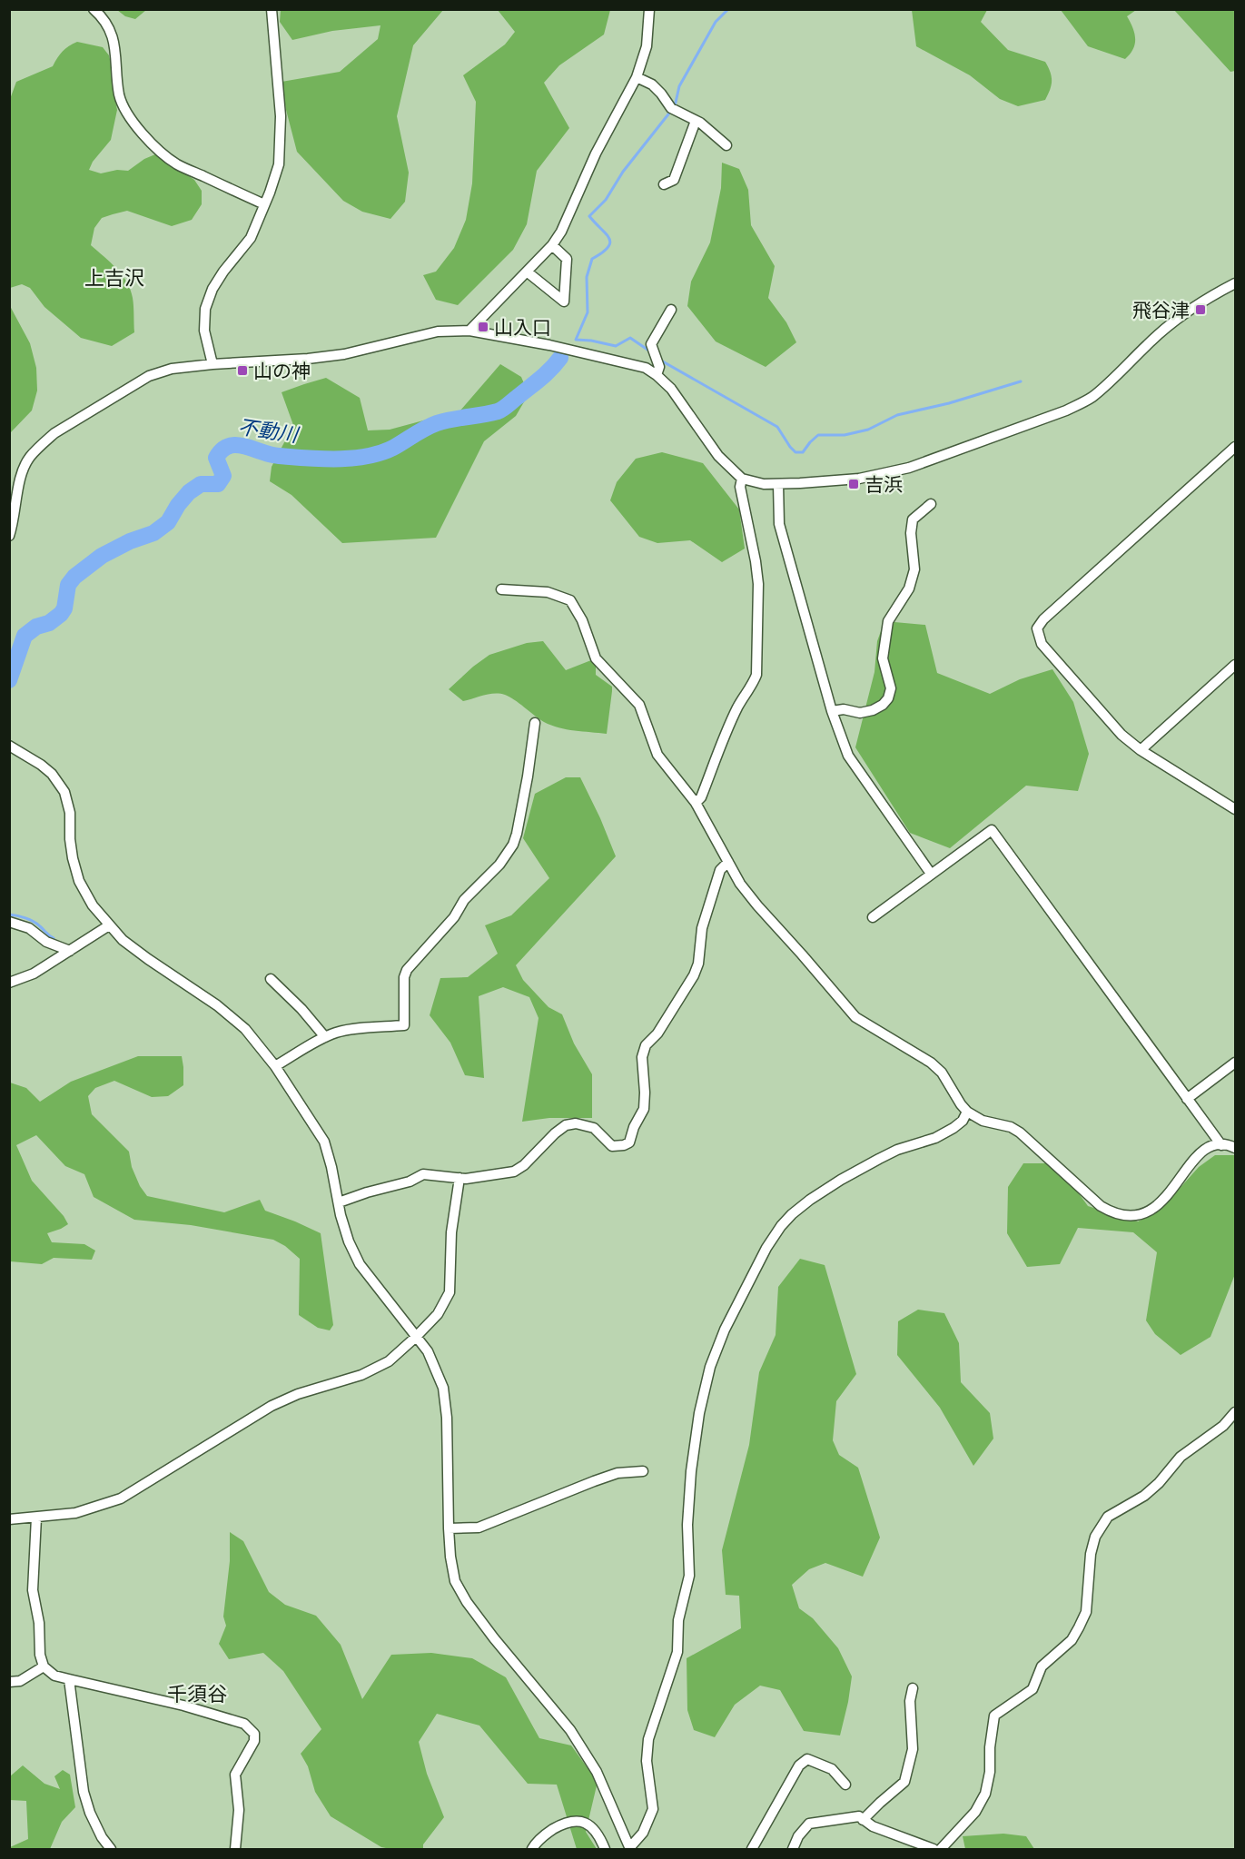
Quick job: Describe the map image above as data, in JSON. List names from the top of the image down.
{
  "districts": ["上吉沢", "千須谷"],
  "water": ["不動川"],
  "places": {
    "transit": [
      "飛谷津",
      "山入口",
      "山の神",
      "吉浜"
    ]
  }
}
